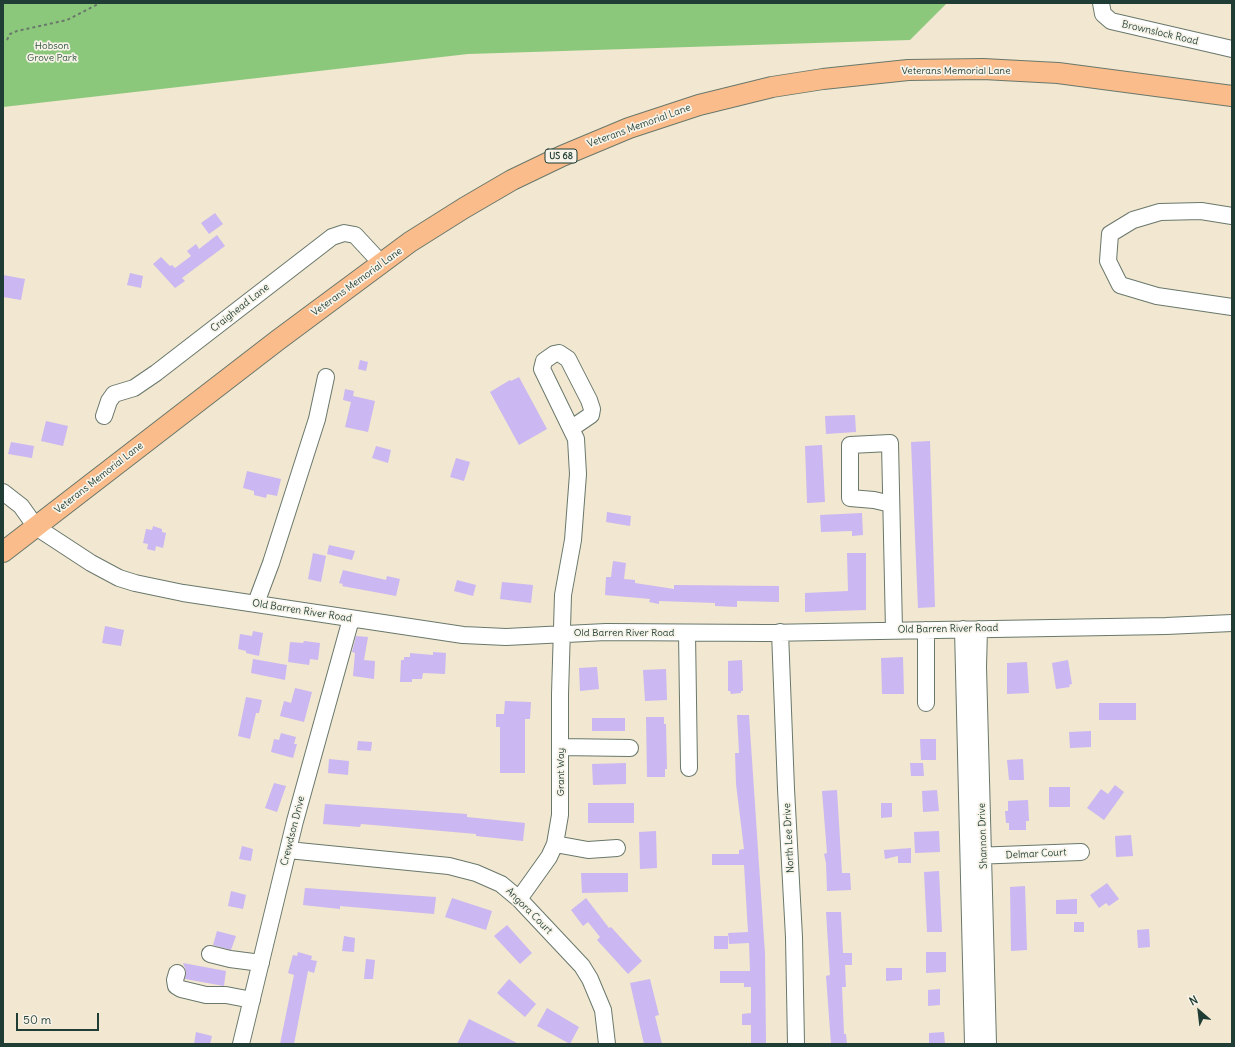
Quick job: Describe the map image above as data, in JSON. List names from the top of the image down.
{
  "streets": {
    "main road": ["Veterans Memorial Lane", "US 68"],
    "street": [
      "Brownslock Road",
      "Craighead Lane",
      "Old Barren River Road",
      "Grant Way",
      "Crewdson Drive",
      "Shannon Drive",
      "North Lee Drive",
      "Delmar Court",
      "Angora Court"
    ]
  },
  "crossings": [
    ["Veterans Memorial Lane", "Craighead Lane"],
    ["Veterans Memorial Lane", "Old Barren River Road"],
    ["Old Barren River Road", "Grant Way"],
    ["Old Barren River Road", "Crewdson Drive"],
    ["Old Barren River Road", "Shannon Drive"],
    ["Old Barren River Road", "North Lee Drive"],
    ["Grant Way", "Angora Court"],
    ["Crewdson Drive", "Angora Court"],
    ["Shannon Drive", "Delmar Court"]
  ],
  "parks": ["Hobson Grove Park"],
  "scale_bar": "50 m",
  "north": "top left"
}
